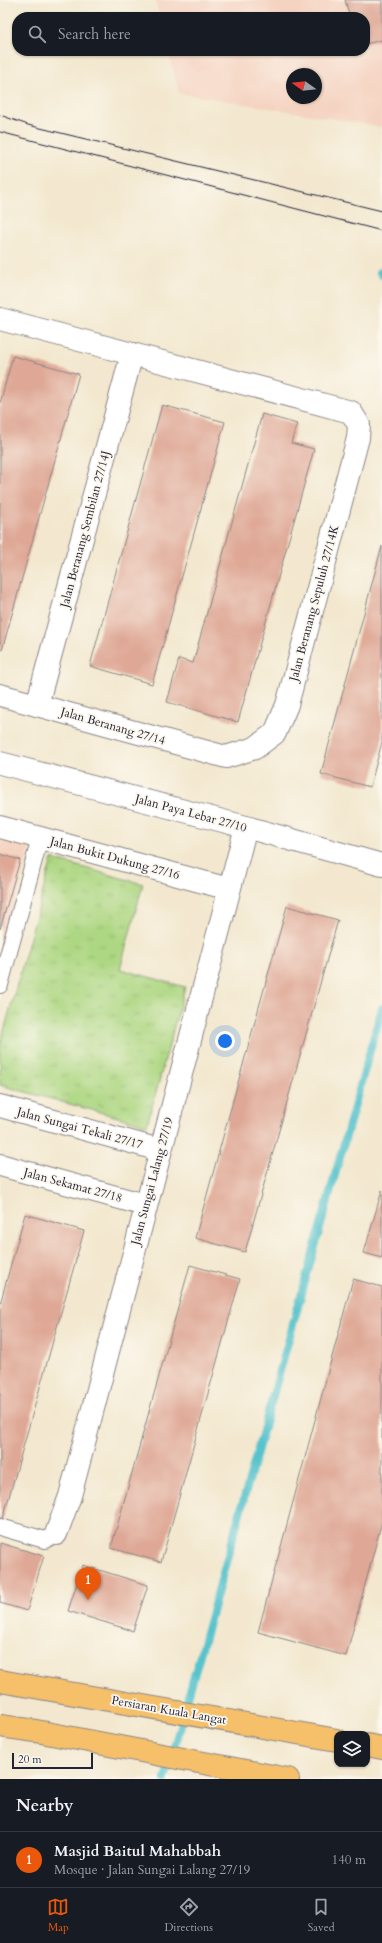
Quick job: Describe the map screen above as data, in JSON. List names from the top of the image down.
{
  "streets": {
    "main road": ["Persiaran Kuala Langat"],
    "street": [
      "Jalan Beranang Sembilan 27/14J",
      "Jalan Beranang Sepuluh 27/14K",
      "Jalan Beranang 27/14",
      "Jalan Paya Lebar 27/10",
      "Jalan Bukit Dukung 27/16",
      "Jalan Sungai Tekali 27/17",
      "Jalan Sungai Lalang 27/19",
      "Jalan Sekamat 27/18"
    ]
  },
  "crossings": [
    ["Jalan Beranang Sembilan 27/14J", "Jalan Beranang Sepuluh 27/14K"],
    ["Jalan Beranang Sembilan 27/14J", "Jalan Beranang 27/14"],
    ["Jalan Beranang Sepuluh 27/14K", "Jalan Beranang 27/14"],
    ["Jalan Paya Lebar 27/10", "Jalan Sungai Lalang 27/19"],
    ["Jalan Bukit Dukung 27/16", "Jalan Sungai Lalang 27/19"],
    ["Jalan Sungai Tekali 27/17", "Jalan Sungai Lalang 27/19"],
    ["Jalan Sungai Lalang 27/19", "Jalan Sekamat 27/18"]
  ],
  "scale_bar": "20 m",
  "north": "left",
  "page": {
    "search": "Search here",
    "pins": "1",
    "scale": "20 m",
    "heading": "Nearby",
    "list": [
      {
        "mark": "1",
        "name": "Masjid Baitul Mahabbah",
        "note": "Mosque · Jalan Sungai Lalang 27/19",
        "value": "140 m"
      }
    ],
    "nav": ["Map", "Directions", "Saved"]
  }
}
